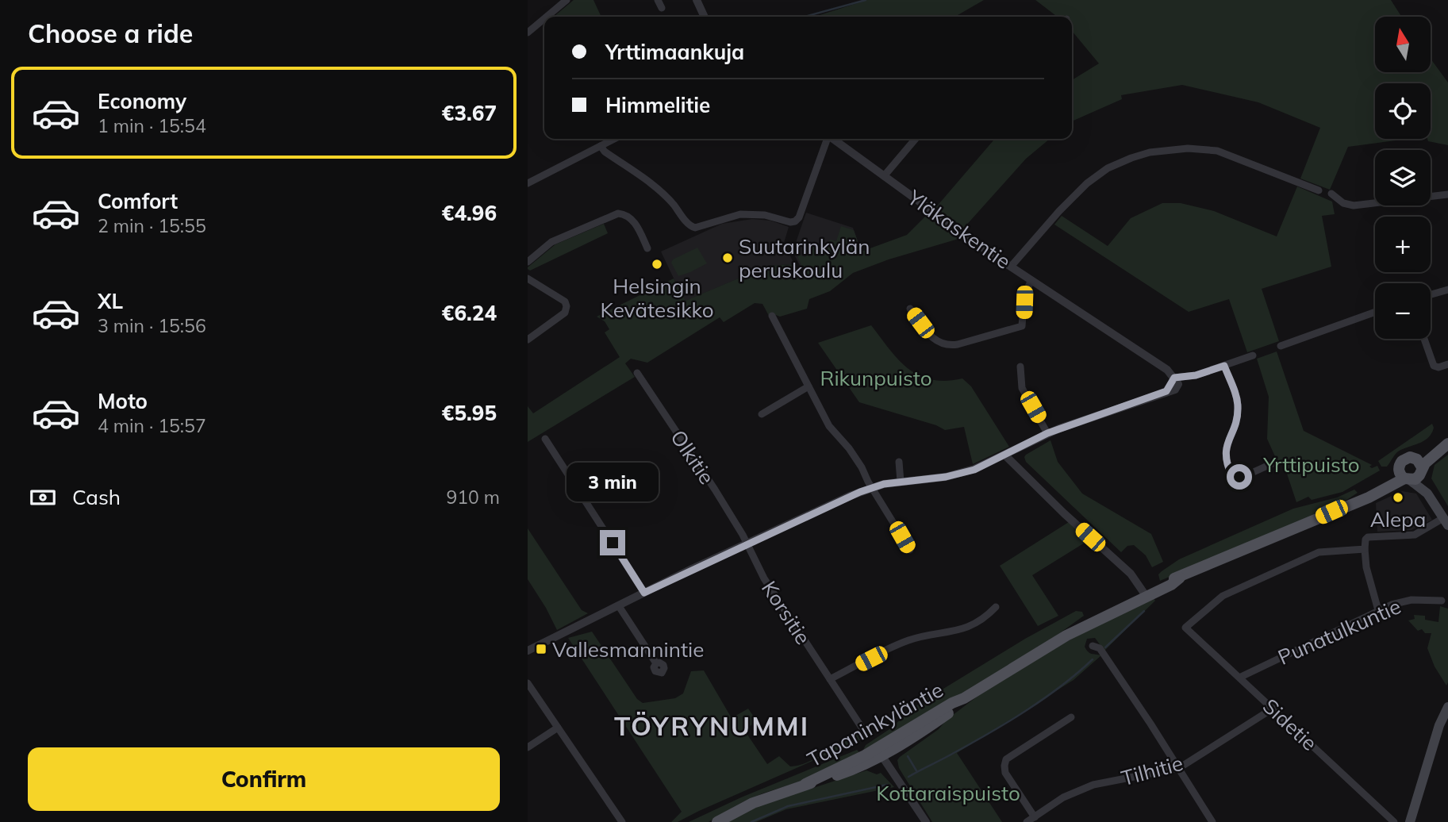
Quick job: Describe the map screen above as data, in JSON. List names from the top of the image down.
{
  "streets": {
    "main road": ["Tapaninkyläntie"],
    "street": [
      "Yläkaskentie",
      "Olkitie",
      "Korsitie",
      "Punatulkuntie",
      "Sidetie",
      "Tilhitie"
    ]
  },
  "crossings": [
    ["Olkitie", "Korsitie"],
    ["Punatulkuntie", "Sidetie"],
    ["Sidetie", "Tilhitie"]
  ],
  "districts": ["TÖYRYNUMMI"],
  "parks": ["Rikunpuisto", "Yrttipuisto", "Kottaraispuisto"],
  "places": {
    "other": ["Suutarinkylän peruskoulu", "Helsingin Kevätesikko", "Alepa"],
    "transit": ["Vallesmannintie"]
  },
  "north": "top",
  "page": {
    "heading": "Choose a ride",
    "map_buttons": ["+", "−"],
    "banner": ["Yrttimaankuja", "Himmelitie"],
    "list": [
      {
        "name": "Economy",
        "note": "1 min · 15:54",
        "value": "€3.67"
      },
      {
        "name": "Comfort",
        "note": "2 min · 15:55",
        "value": "€4.96"
      },
      {
        "name": "XL",
        "note": "3 min · 15:56",
        "value": "€6.24"
      },
      {
        "name": "Moto",
        "note": "4 min · 15:57",
        "value": "€5.95"
      }
    ],
    "bubble": "3 min",
    "pay": ["Cash", "910 m"],
    "buttons": "Confirm"
  }
}
